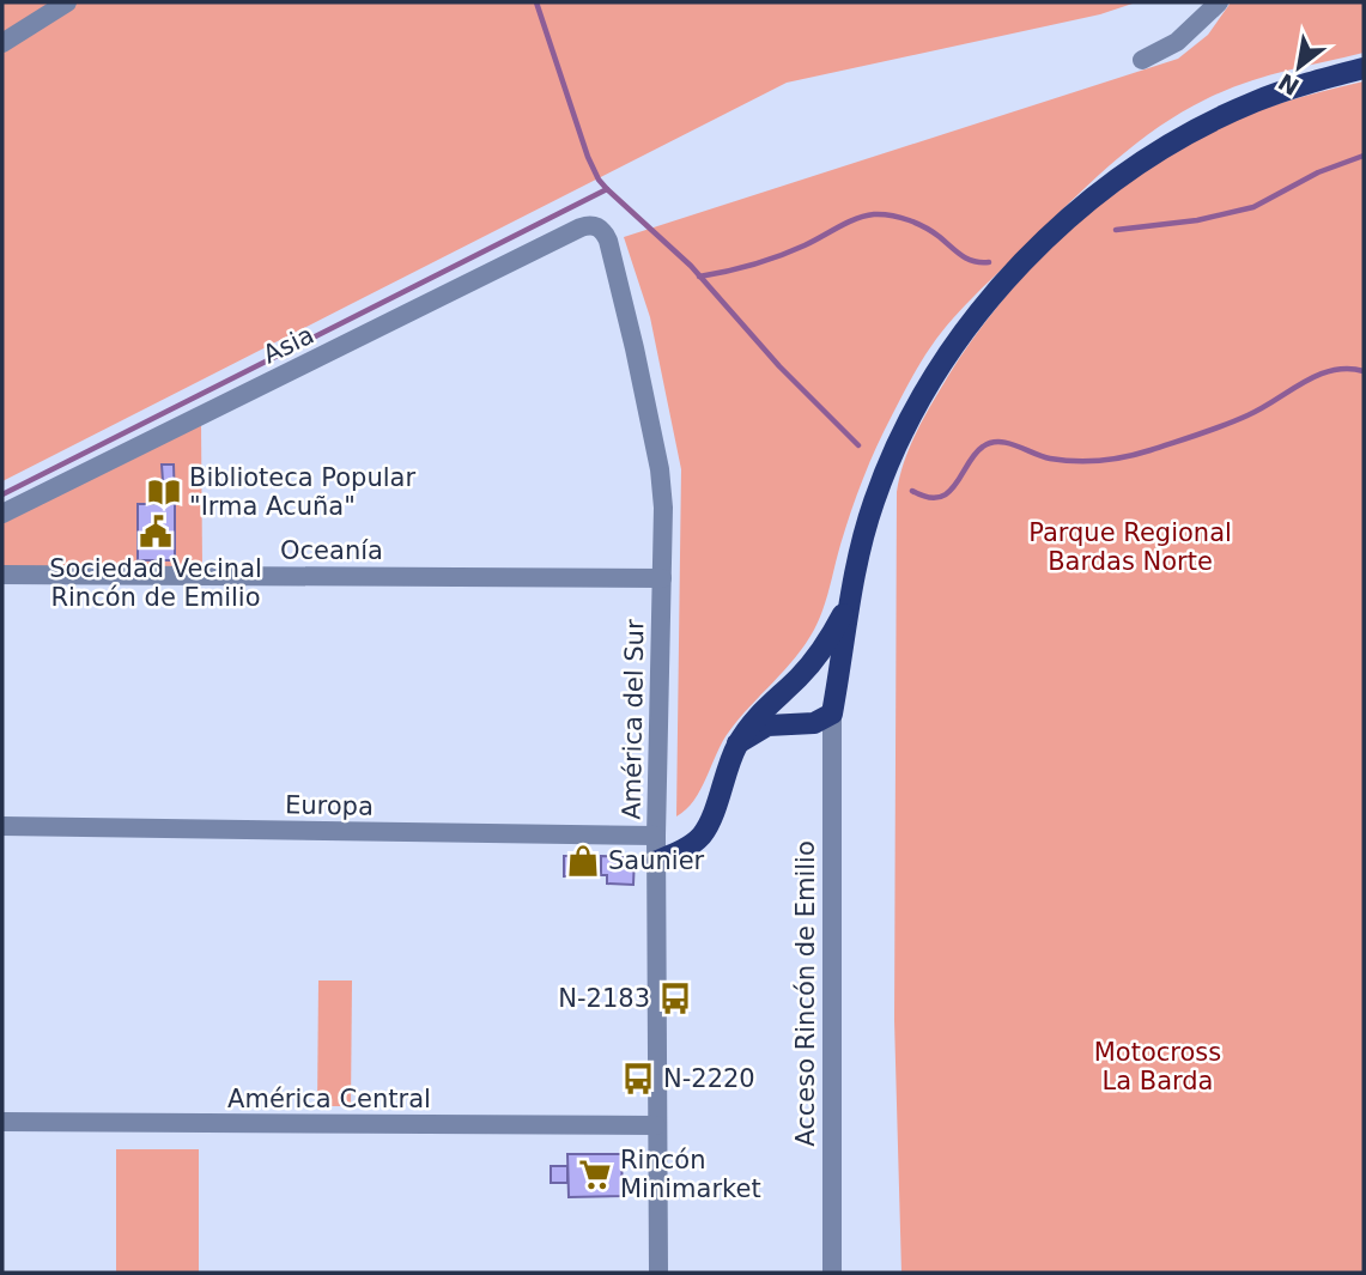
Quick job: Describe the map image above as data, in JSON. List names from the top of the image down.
{
  "streets": {
    "main road": ["Acceso Rincón de Emilio"],
    "street": [
      "Asia",
      "Oceanía",
      "América del Sur",
      "Europa",
      "América Central"
    ]
  },
  "crossings": [
    ["Asia", "América del Sur"],
    ["Oceanía", "América del Sur"],
    ["América del Sur", "Europa"],
    ["América del Sur", "Acceso Rincón de Emilio"],
    ["América del Sur", "América Central"]
  ],
  "parks": ["Parque Regional Bardas Norte", "Motocross La Barda"],
  "places": {
    "library": ["Biblioteca Popular \"Irma Acuña\""],
    "public building": ["Sociedad Vecinal Rincón de Emilio"],
    "shop": ["Saunier"],
    "bus stop": ["N-2183", "N-2220"],
    "supermarket": ["Rincón Minimarket"]
  },
  "north": "bottom left"
}
